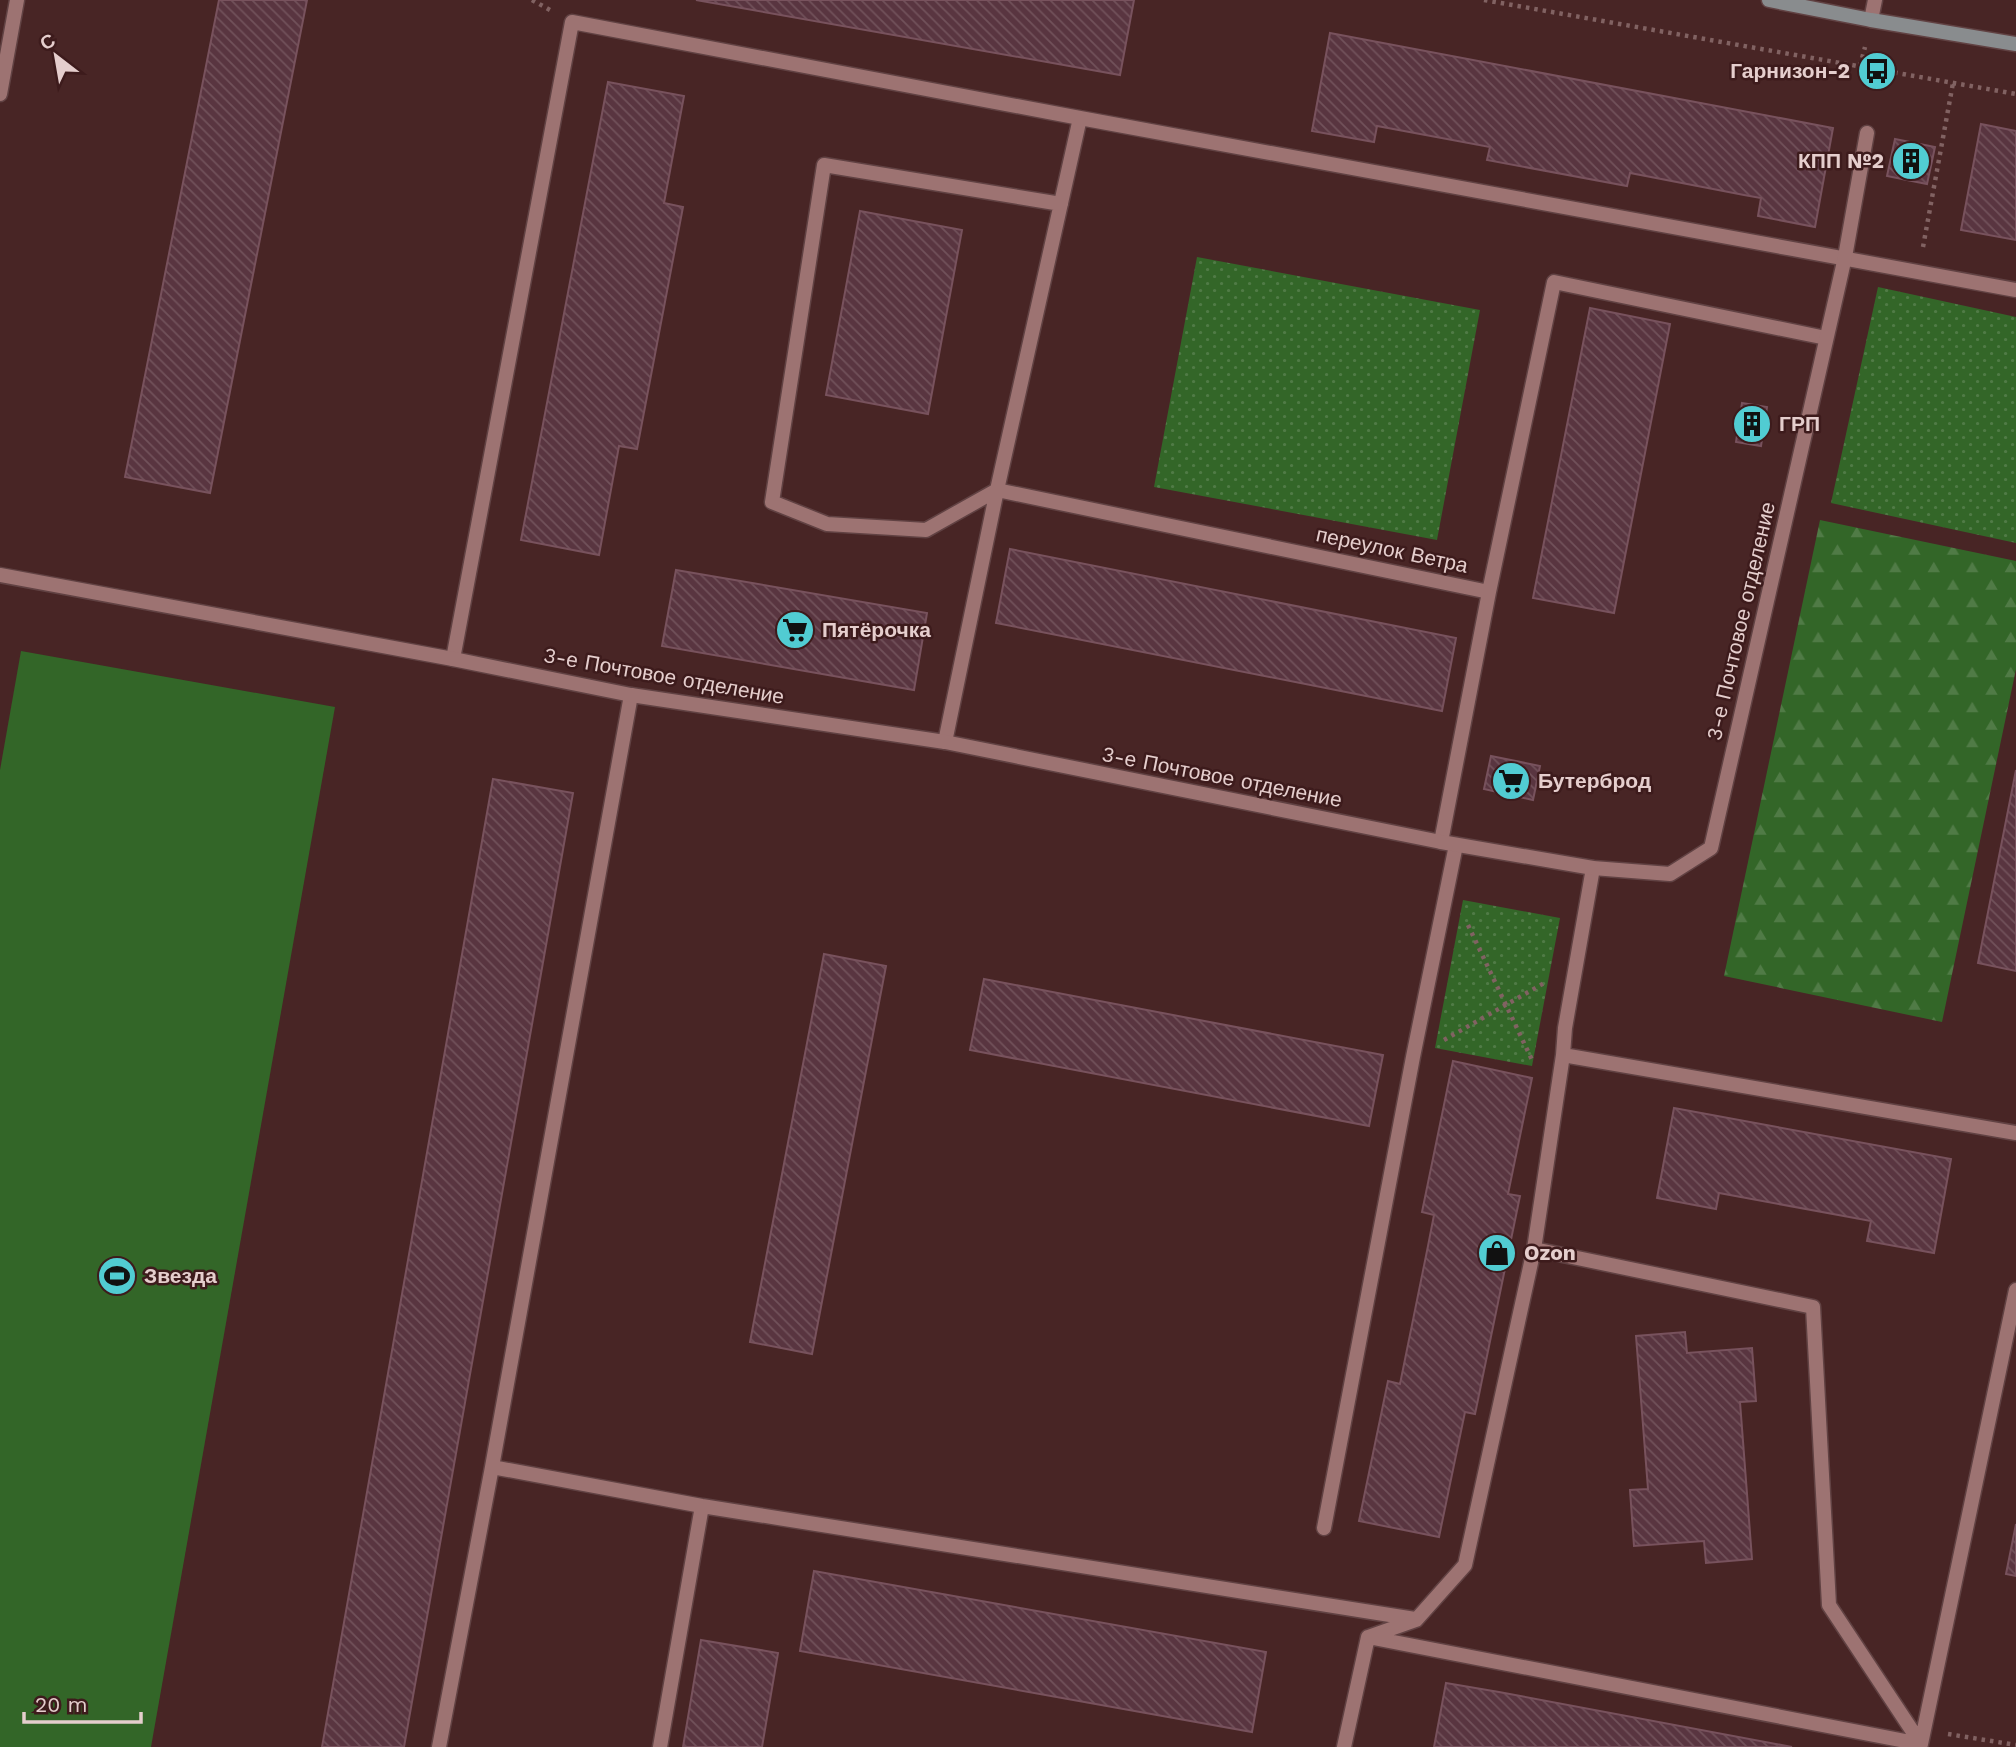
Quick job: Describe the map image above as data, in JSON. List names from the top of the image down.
{
  "streets": {
    "street": ["переулок Ветра", "3-е Почтовое отделение"]
  },
  "crossings": [
    ["переулок Ветра", "3-е Почтовое отделение"]
  ],
  "places": {
    "bus stop": ["Гарнизон-2"],
    "building": ["КПП №2", "ГРП"],
    "supermarket": ["Пятёрочка", "Бутерброд"],
    "shop": ["Ozon"],
    "sports": ["Звезда"]
  },
  "scale_bar": "20 m",
  "north": "top left"
}
